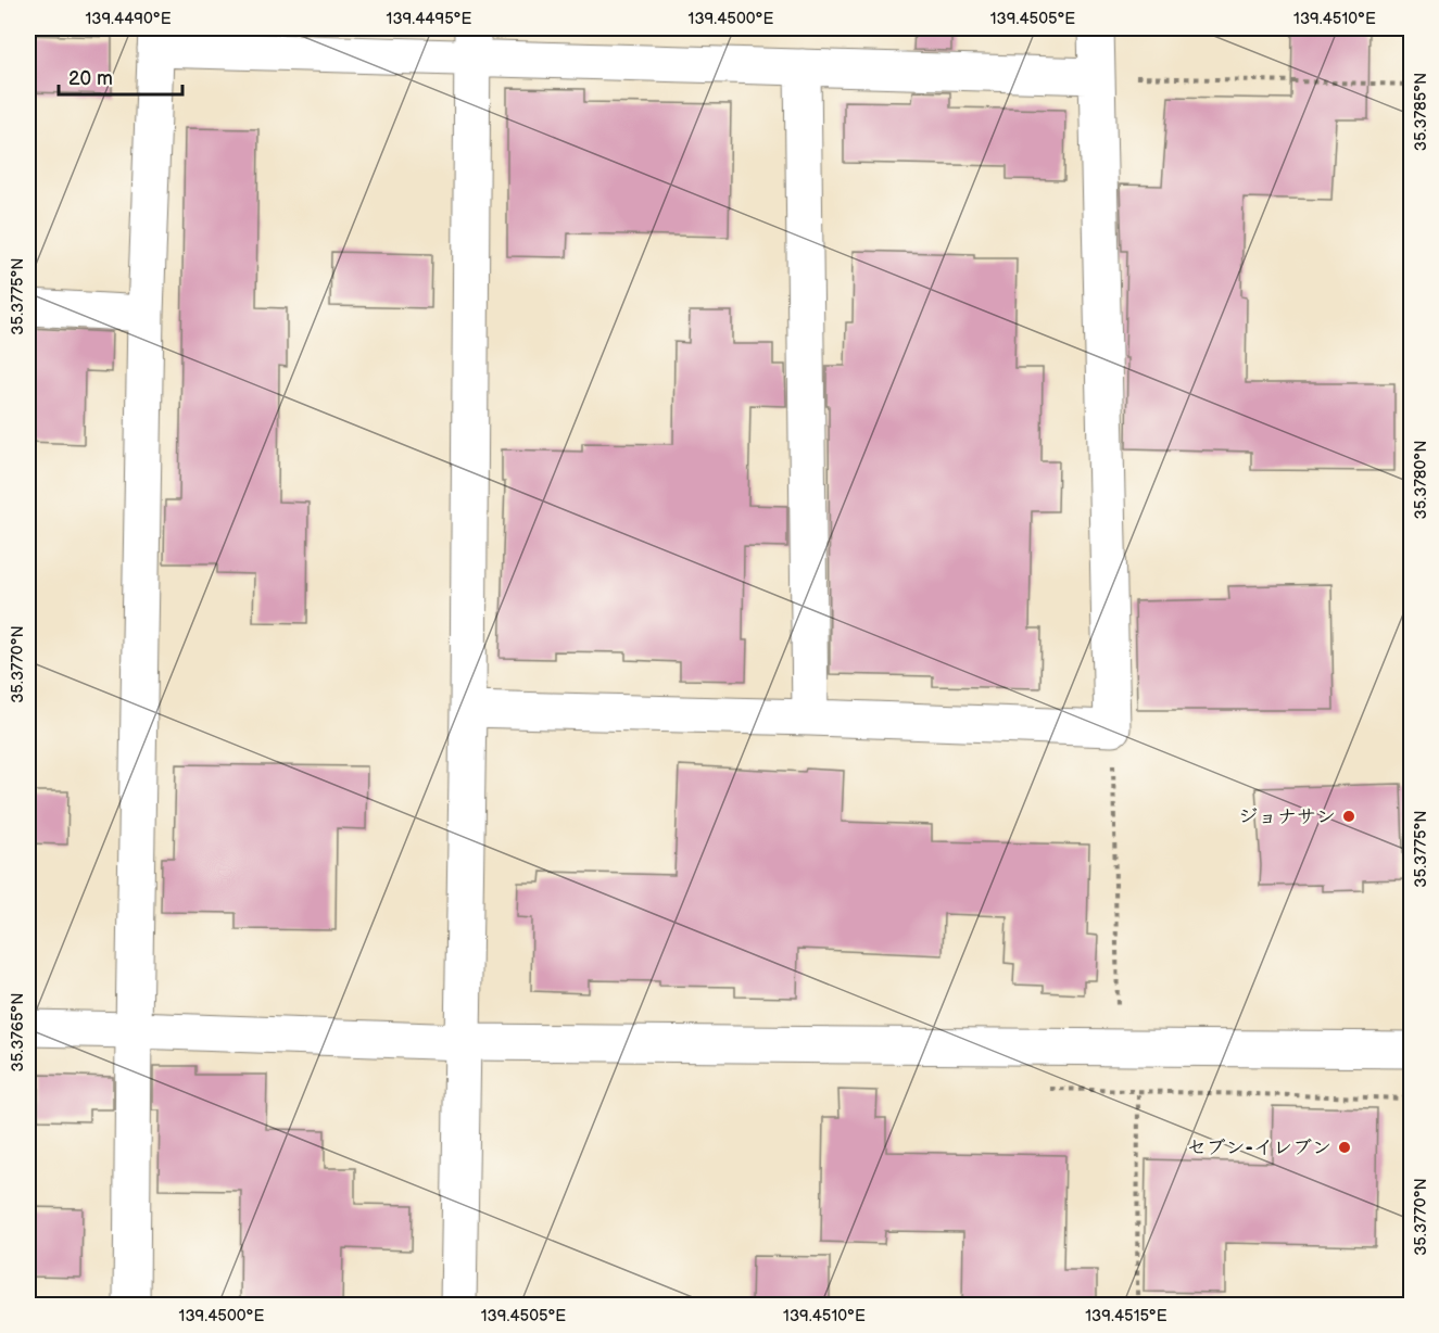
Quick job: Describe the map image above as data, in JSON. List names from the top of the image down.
{
  "places": ["ジョナサン", "セブン-イレブン"],
  "scale_bar": "20 m",
  "coordinates": [
    "139.4490°E",
    "139.4495°E",
    "139.4500°E",
    "139.4505°E",
    "139.4510°E",
    "35.3785°N",
    "35.3775°N",
    "35.3780°N",
    "35.3770°N",
    "35.3765°N",
    "139.4515°E"
  ]
}
